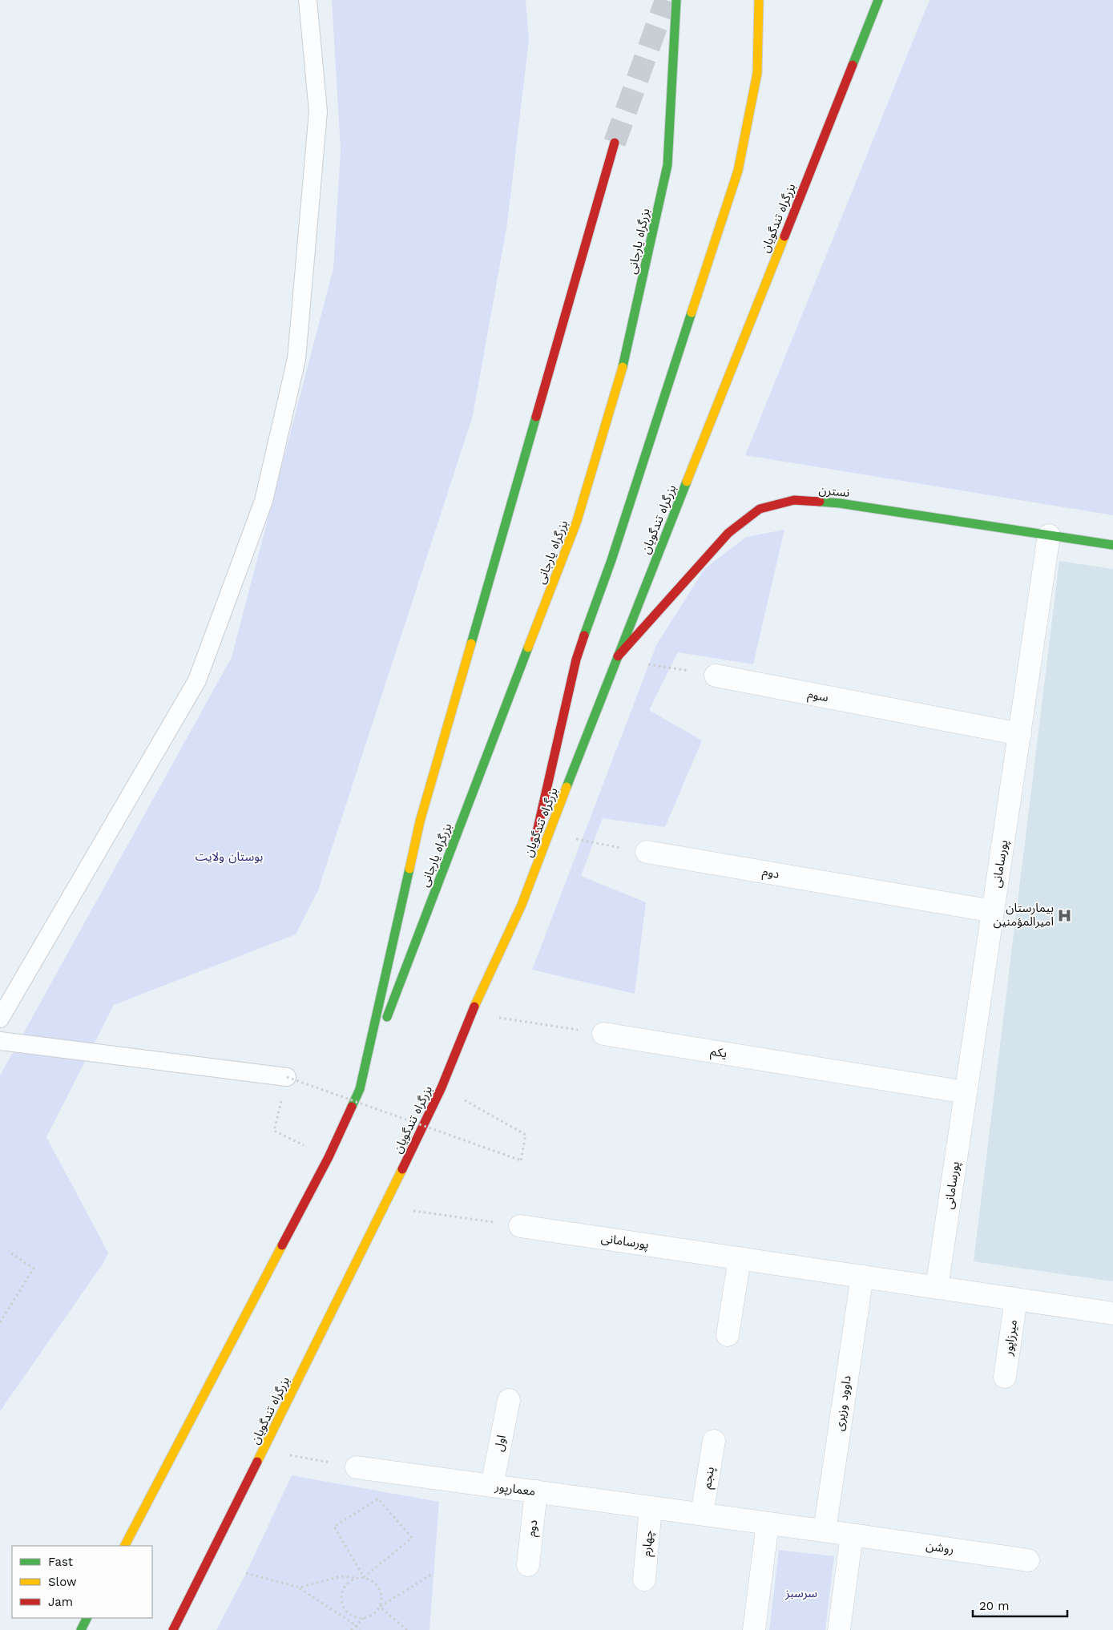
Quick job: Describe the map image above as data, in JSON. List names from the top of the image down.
{
  "streets": {
    "main road": ["بزرگراه تندگویان", "بزرگراه یارجانی", "نسترن"],
    "street": [
      "سوم",
      "پورسامانی",
      "دوم",
      "یکم",
      "میرزاپور",
      "داوود وزیری",
      "اول",
      "پنجم",
      "معمارپور",
      "چهارم",
      "روشن"
    ]
  },
  "crossings": [
    ["بزرگراه تندگویان", "نسترن"],
    ["نسترن", "پورسامانی"],
    ["سوم", "پورسامانی"],
    ["پورسامانی", "دوم"],
    ["پورسامانی", "یکم"],
    ["پورسامانی", "میرزاپور"],
    ["پورسامانی", "داوود وزیری"],
    ["دوم", "معمارپور"],
    ["اول", "معمارپور"],
    ["پنجم", "معمارپور"],
    ["معمارپور", "چهارم"]
  ],
  "parks": ["بوستان ولایت", "سرسبز"],
  "places": {
    "hospital": ["بیمارستان امیرالمؤمنین"]
  },
  "legend": ["Fast", "Slow", "Jam"],
  "scale_bar": "20 m"
}
